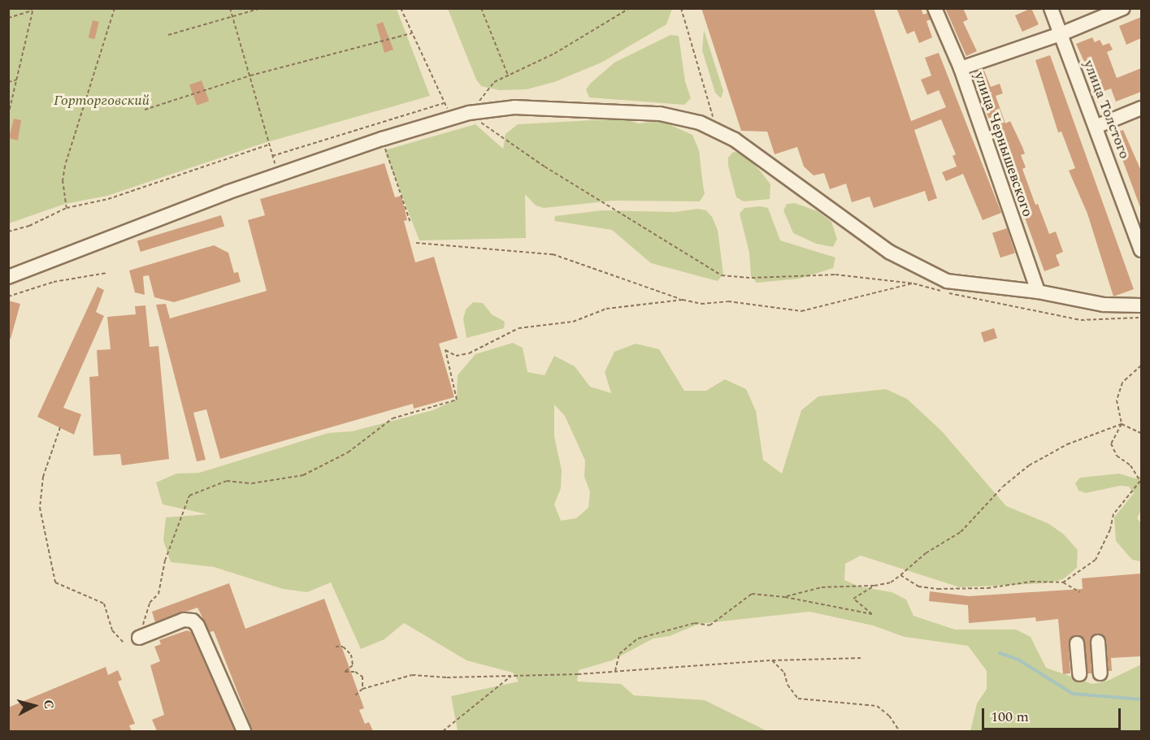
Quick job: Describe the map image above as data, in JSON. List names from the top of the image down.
{
  "streets": {
    "street": ["улица Толстого", "улица Чернышевского"]
  },
  "parks": ["Горторговский"],
  "scale_bar": "100 m",
  "north": "right"
}
